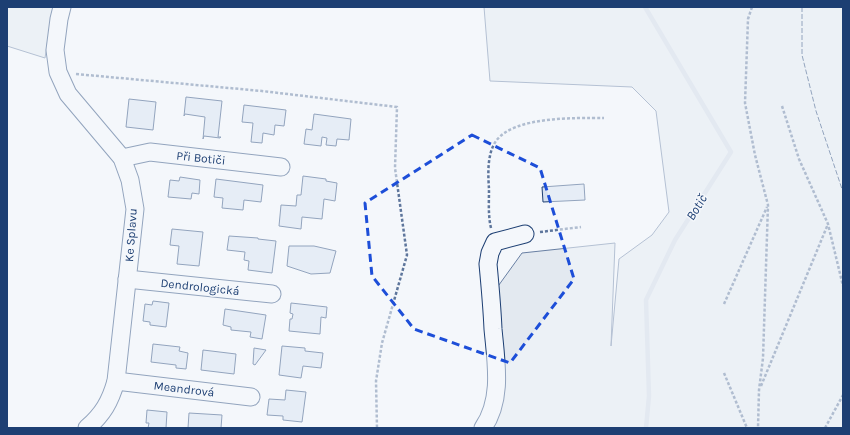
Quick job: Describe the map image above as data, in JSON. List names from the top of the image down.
{
  "streets": {
    "street": [
      "Při Botiči",
      "Ke Splavu",
      "Dendrologická",
      "Meandrová"
    ]
  },
  "crossings": [
    ["Při Botiči", "Ke Splavu"],
    ["Ke Splavu", "Dendrologická"],
    ["Ke Splavu", "Meandrová"]
  ],
  "water": ["Botič"]
}
